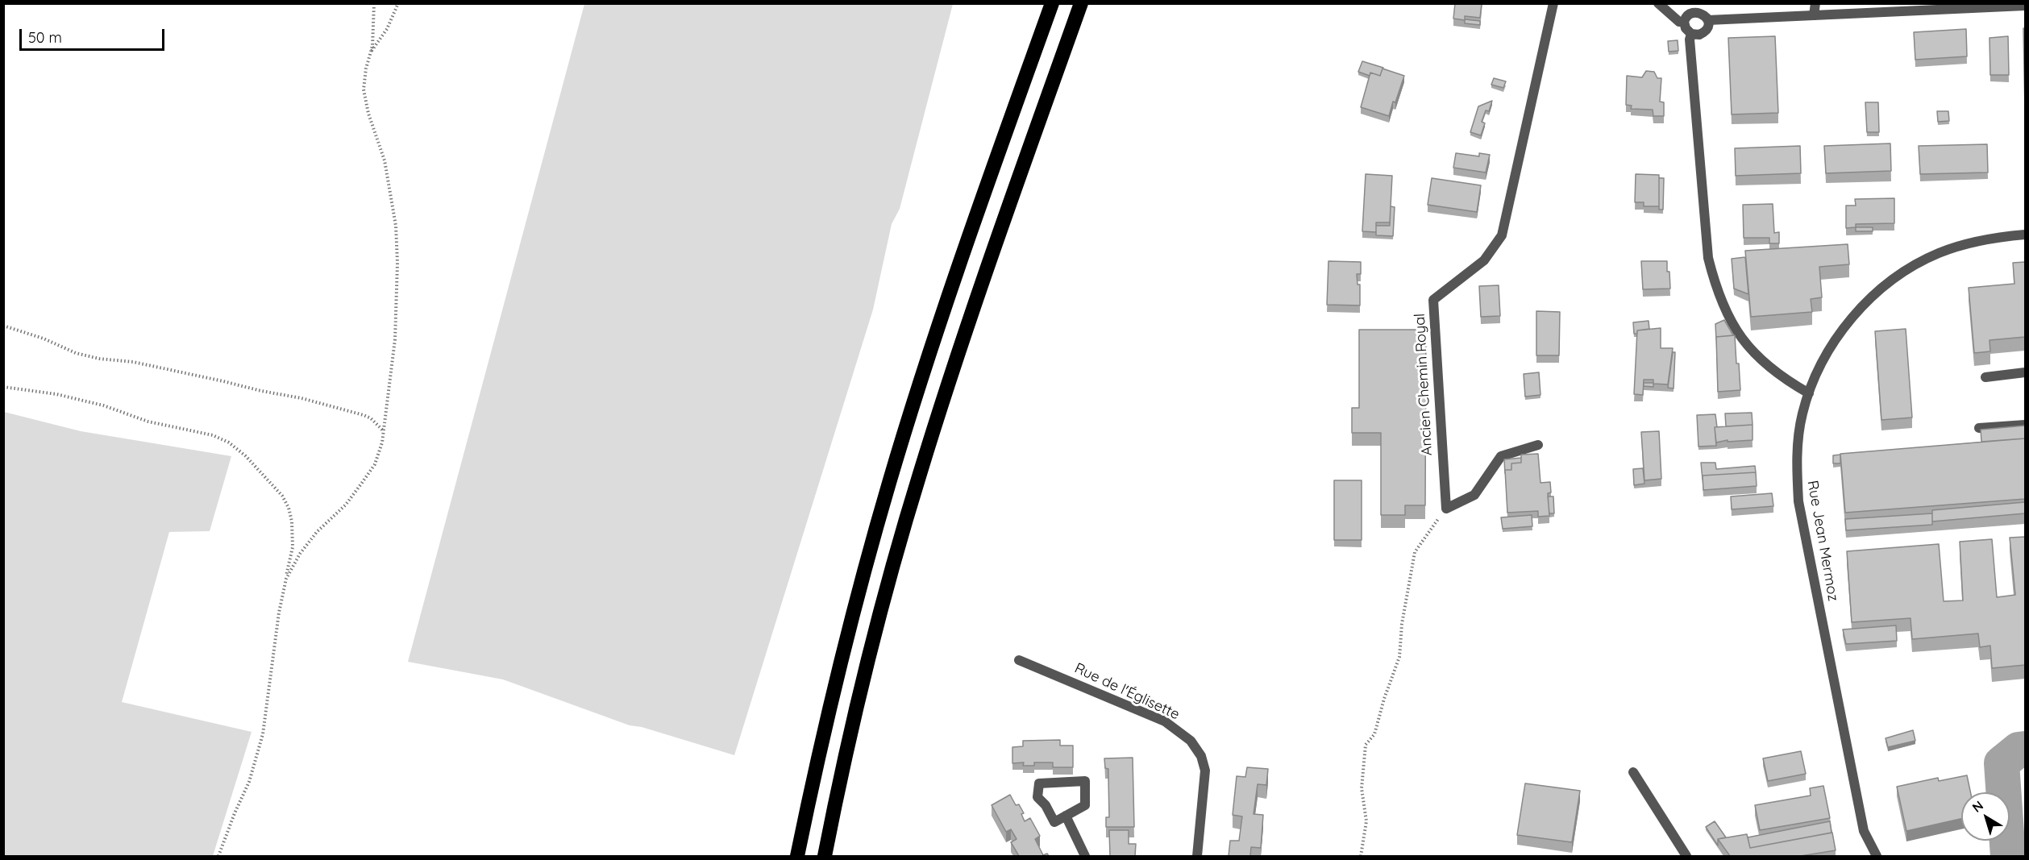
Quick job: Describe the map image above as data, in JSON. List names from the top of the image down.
{
  "streets": {
    "street": ["Ancien Chemin Royal", "Rue Jean Mermoz", "Rue de l'Églisette"]
  },
  "scale_bar": "50 m",
  "north": "top left"
}
